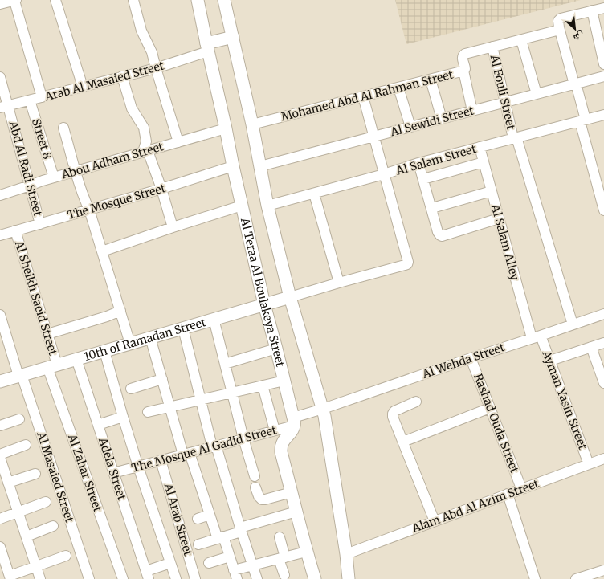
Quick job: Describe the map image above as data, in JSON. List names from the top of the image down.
{
  "streets": {
    "street": [
      "Arab Al Masaied Street",
      "Al Fouli Street",
      "Mohamed Abd Al Rahman Street",
      "Al Sewidi Street",
      "Street 8",
      "Al Salam Street",
      "Abou Adham Street",
      "Abd Al Radi Street",
      "The Mosque Street",
      "Al Salam Alley",
      "Al Teraa Al Boulakeya Street",
      "Al Sheikh Saeid Street",
      "10th of Ramadan Street",
      "Al Wehda Street",
      "Ayman Yasin Street",
      "Rashad Ouda Street",
      "The Mosque Al Gadid Street",
      "Adela Street",
      "Al Zahar Street",
      "Al Masaied Street",
      "Alam Abd Al Azim Street",
      "Al Arab Street"
    ]
  },
  "crossings": [
    ["Arab Al Masaied Street", "Street 8"],
    ["Arab Al Masaied Street", "Abd Al Radi Street"],
    ["Arab Al Masaied Street", "Al Teraa Al Boulakeya Street"],
    ["Al Fouli Street", "Mohamed Abd Al Rahman Street"],
    ["Al Fouli Street", "Al Sewidi Street"],
    ["Al Fouli Street", "Al Salam Street"],
    ["Al Fouli Street", "Al Wehda Street"],
    ["Street 8", "Abou Adham Street"],
    ["Al Salam Street", "Al Salam Alley"],
    ["Abou Adham Street", "Abd Al Radi Street"],
    ["Abou Adham Street", "Al Teraa Al Boulakeya Street"],
    ["Abd Al Radi Street", "The Mosque Street"],
    ["The Mosque Street", "Al Teraa Al Boulakeya Street"],
    ["The Mosque Street", "Al Sheikh Saeid Street"],
    ["Al Salam Alley", "Al Wehda Street"],
    ["Al Salam Alley", "Ayman Yasin Street"],
    ["Al Teraa Al Boulakeya Street", "10th of Ramadan Street"],
    ["Al Teraa Al Boulakeya Street", "Al Wehda Street"],
    ["Al Teraa Al Boulakeya Street", "The Mosque Al Gadid Street"],
    ["Al Sheikh Saeid Street", "10th of Ramadan Street"],
    ["Al Sheikh Saeid Street", "Al Zahar Street"],
    ["10th of Ramadan Street", "Adela Street"],
    ["10th of Ramadan Street", "Al Zahar Street"],
    ["10th of Ramadan Street", "Al Masaied Street"],
    ["Al Wehda Street", "Ayman Yasin Street"],
    ["Al Wehda Street", "Rashad Ouda Street"],
    ["Al Wehda Street", "The Mosque Al Gadid Street"],
    ["Ayman Yasin Street", "Alam Abd Al Azim Street"],
    ["Rashad Ouda Street", "Alam Abd Al Azim Street"],
    ["The Mosque Al Gadid Street", "Adela Street"],
    ["The Mosque Al Gadid Street", "Al Arab Street"]
  ],
  "north": "bottom right"
}
